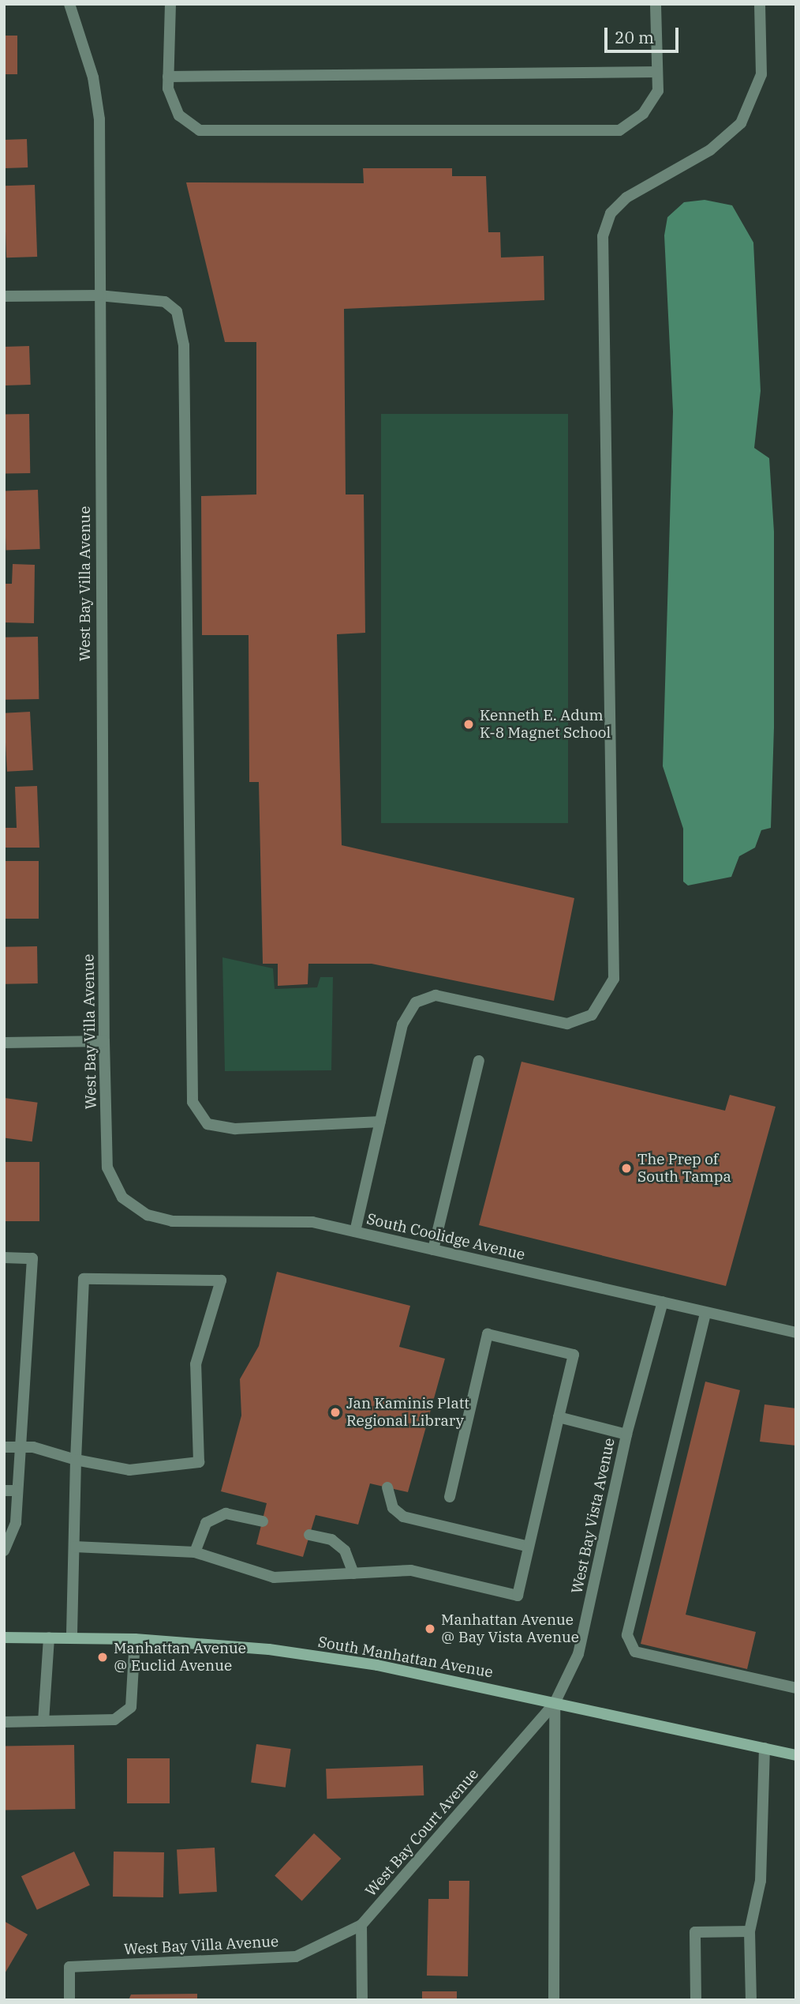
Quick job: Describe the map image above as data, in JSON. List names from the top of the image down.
{
  "streets": {
    "main road": ["South Manhattan Avenue"],
    "street": [
      "West Bay Villa Avenue",
      "South Coolidge Avenue",
      "West Bay Vista Avenue",
      "West Bay Court Avenue"
    ]
  },
  "crossings": [
    ["West Bay Villa Avenue", "South Coolidge Avenue"],
    ["West Bay Villa Avenue", "West Bay Court Avenue"],
    ["South Coolidge Avenue", "West Bay Vista Avenue"],
    ["West Bay Vista Avenue", "South Manhattan Avenue"],
    ["West Bay Vista Avenue", "West Bay Court Avenue"],
    ["South Manhattan Avenue", "West Bay Court Avenue"]
  ],
  "places": [
    "Kenneth E. Adum K-8 Magnet School",
    "The Prep of South Tampa",
    "Jan Kaminis Platt Regional Library",
    "Manhattan Avenue @ Bay Vista Avenue",
    "Manhattan Avenue @ Euclid Avenue"
  ],
  "scale_bar": "20 m"
}
